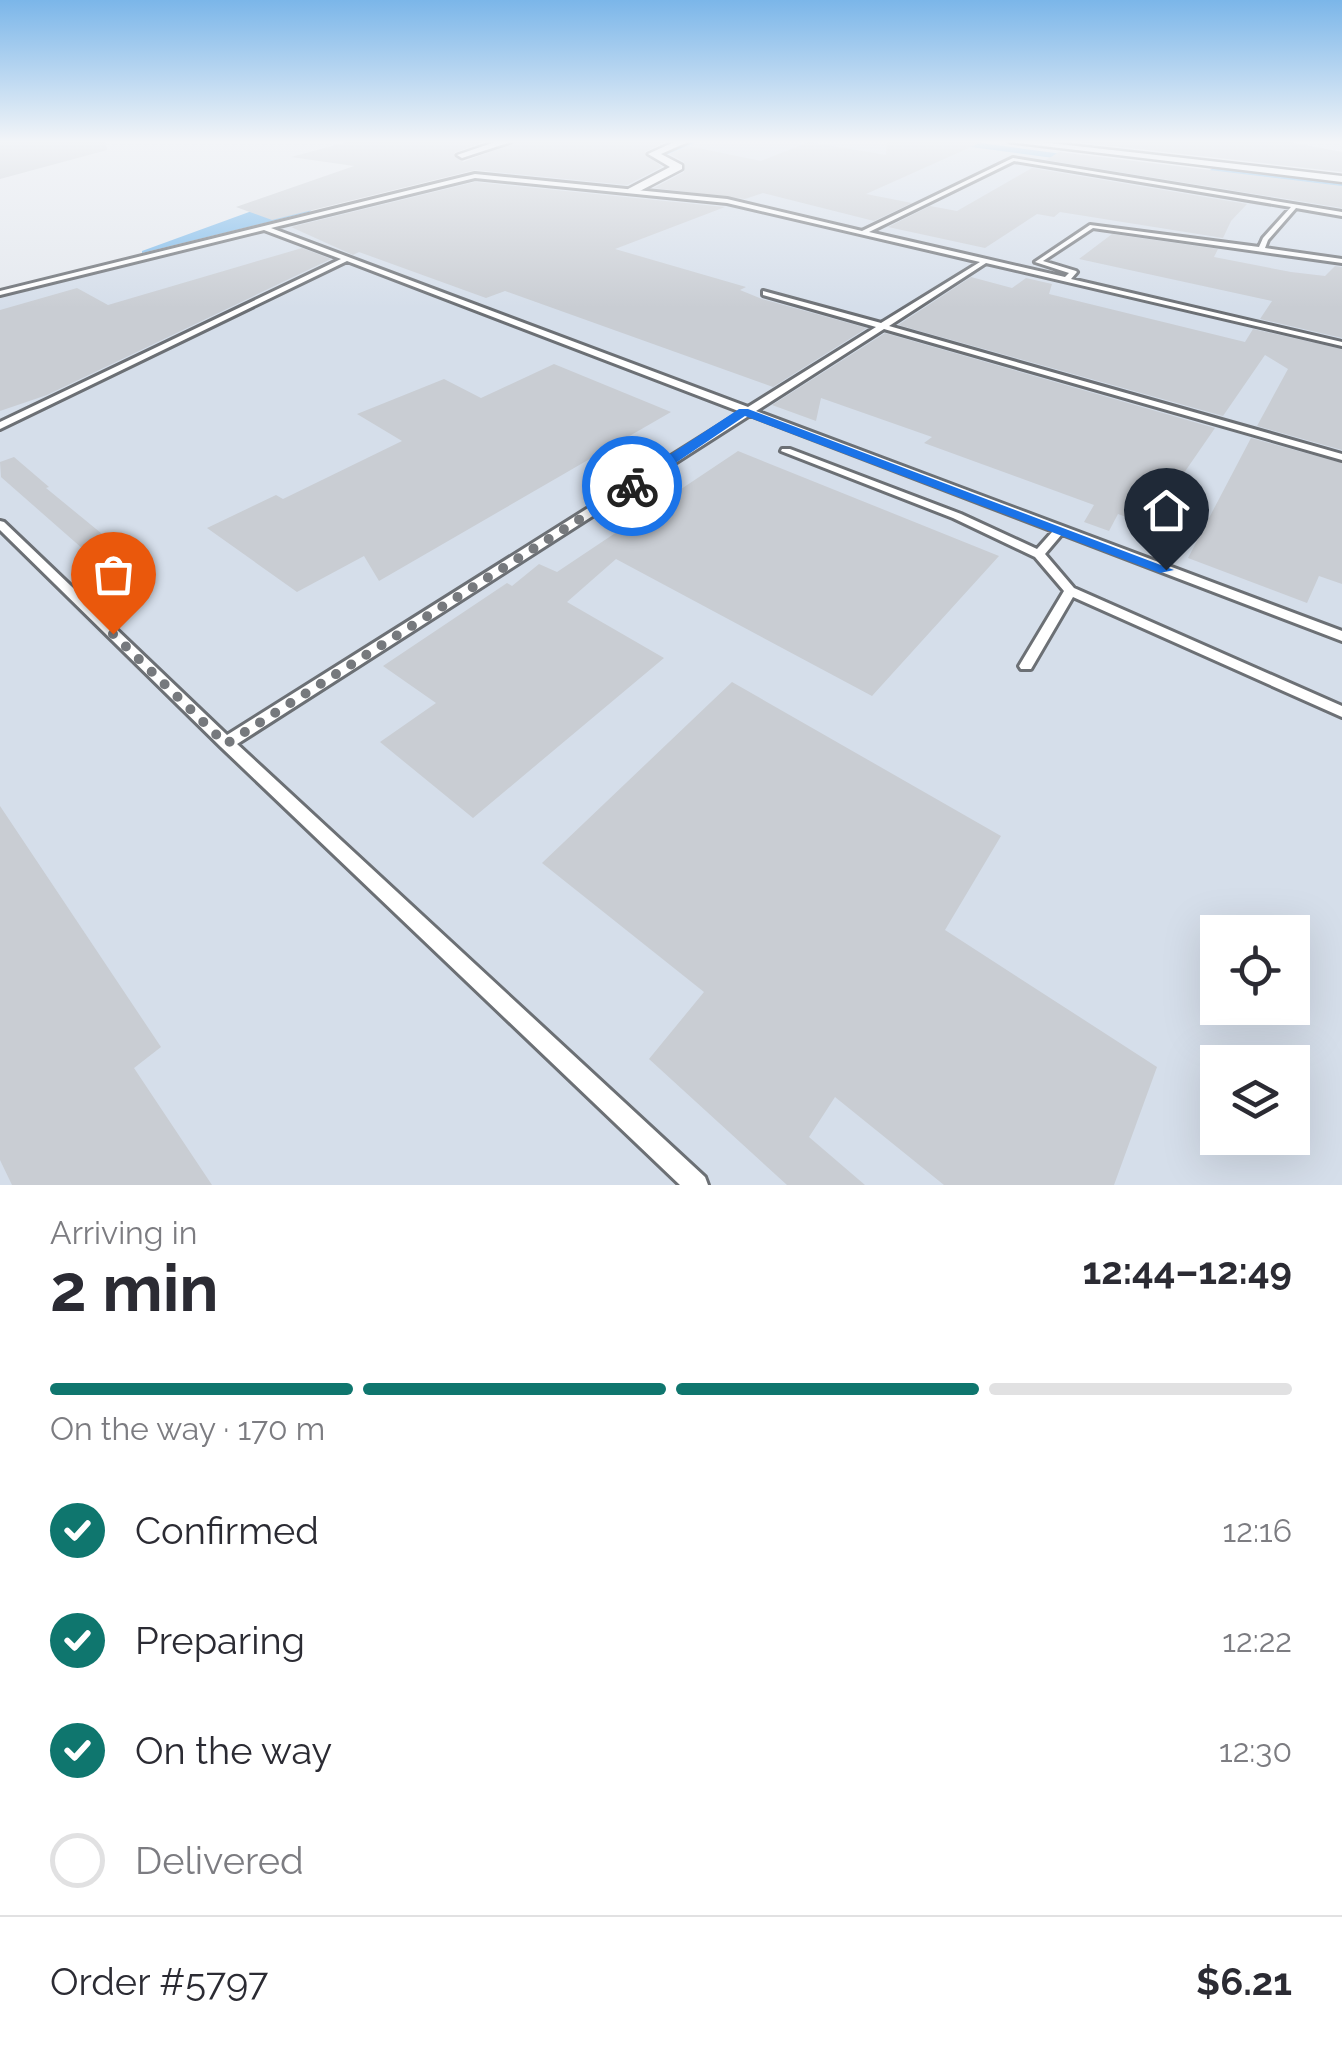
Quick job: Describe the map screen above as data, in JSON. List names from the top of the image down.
{
  "page": {
    "heading": ["2 min", "Arriving in", "12:44–12:49"],
    "panel": ["Order #5797", "$6.21"],
    "bar": "On the way · 170 m",
    "list": [
      ["Confirmed", "12:16"],
      ["Preparing", "12:22"],
      ["On the way", "12:30"],
      "Delivered"
    ]
  }
}
